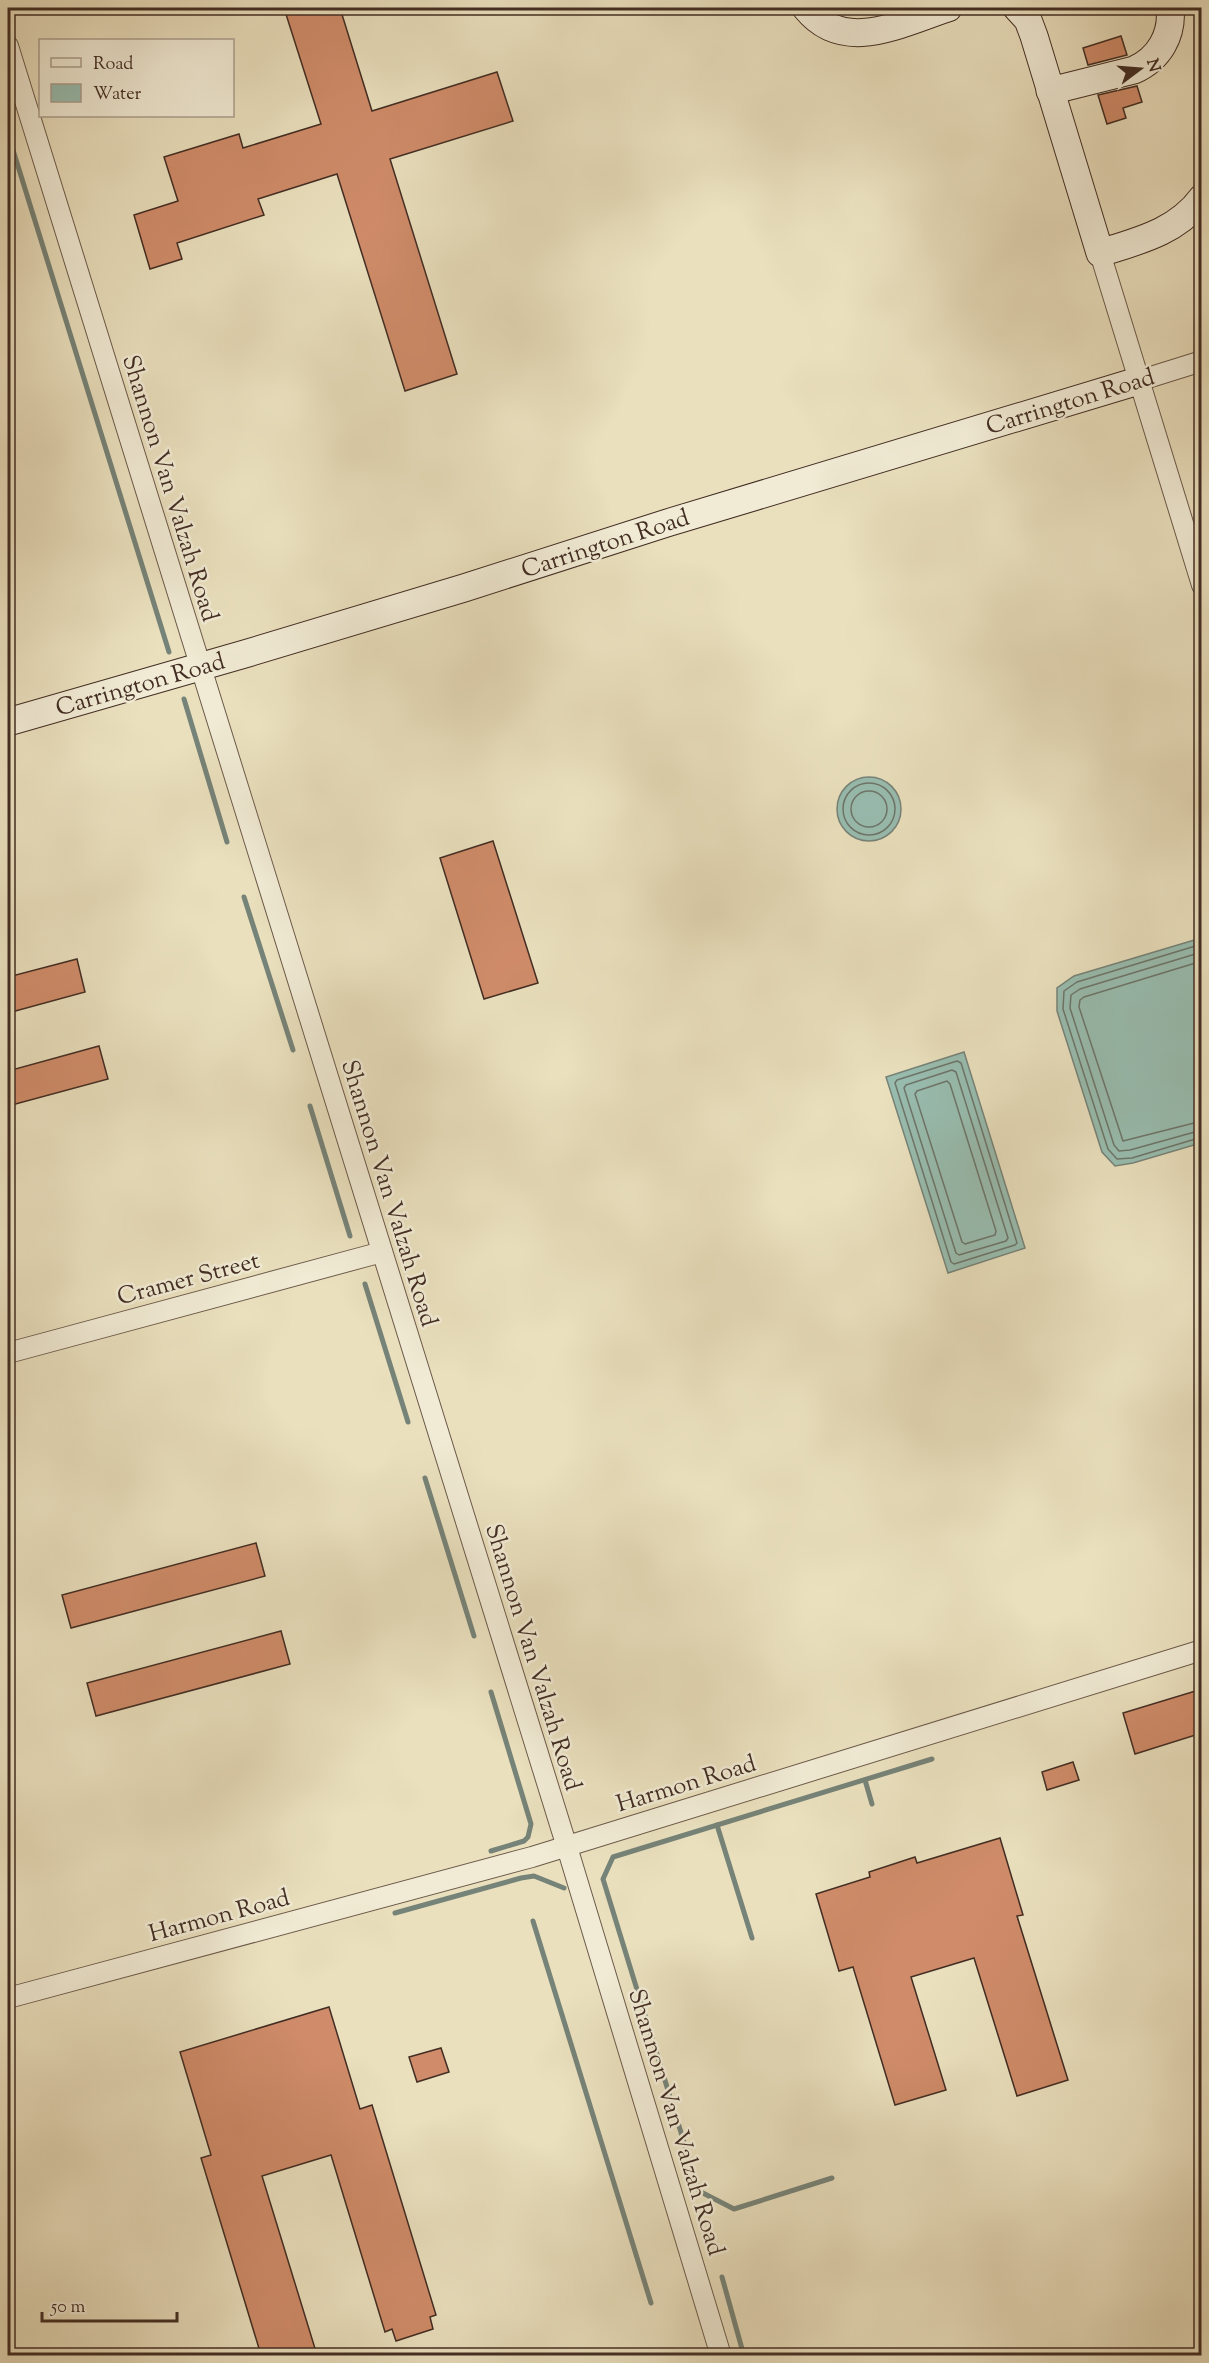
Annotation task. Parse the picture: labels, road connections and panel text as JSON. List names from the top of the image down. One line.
{"streets":{"street":["Carrington Road","Shannon Van Valzah Road","Cramer Street","Harmon Road"]},"crossings":[["Carrington Road","Shannon Van Valzah Road"],["Shannon Van Valzah Road","Cramer Street"],["Shannon Van Valzah Road","Harmon Road"]],"legend":["Road","Water"],"scale_bar":"50 m","north":"right"}
